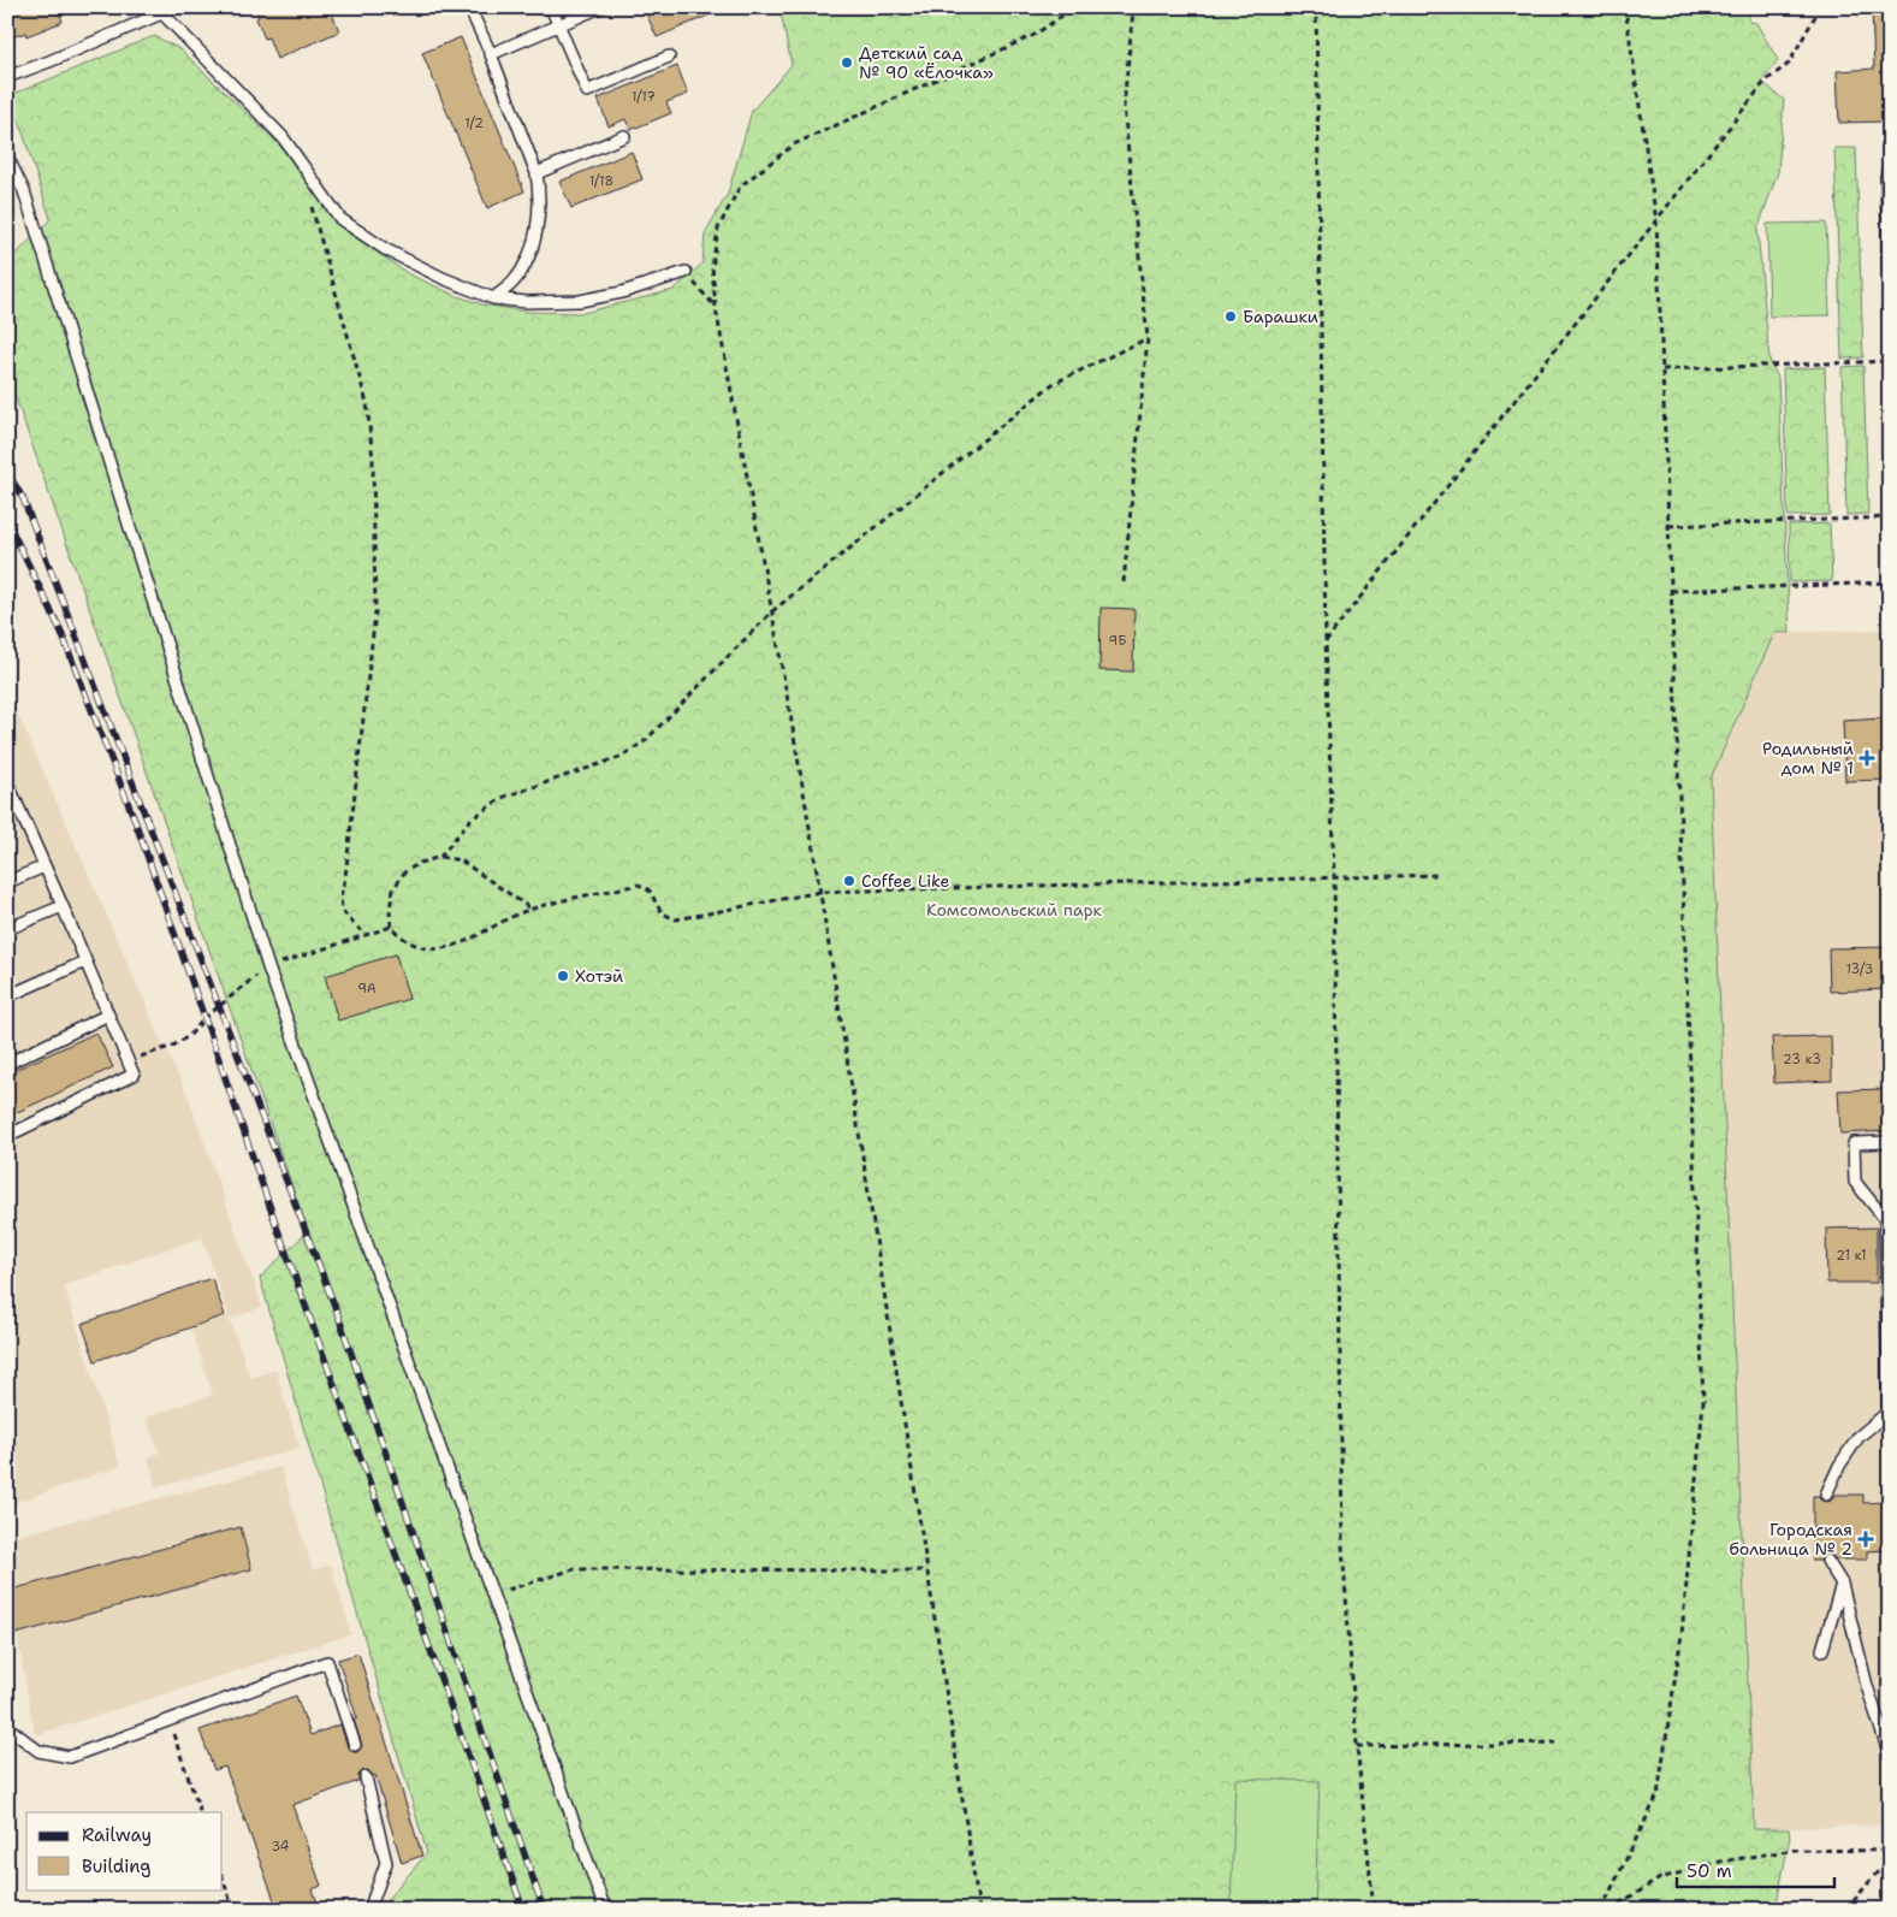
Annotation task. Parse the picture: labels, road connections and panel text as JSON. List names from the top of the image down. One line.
{"parks":["Комсомольский парк"],"places":{"other":["Детский сад № 90 «Ёлочка»","Барашки","Coffee Like","Хотэй"],"health":["Родильный дом № 1","Городская больница № 2"]},"house_numbers":["1/17","1/2","1/18","9Б","13/3","9А","23 к3","21 к1","34"],"legend":["Railway","Building"],"scale_bar":"50 m"}
